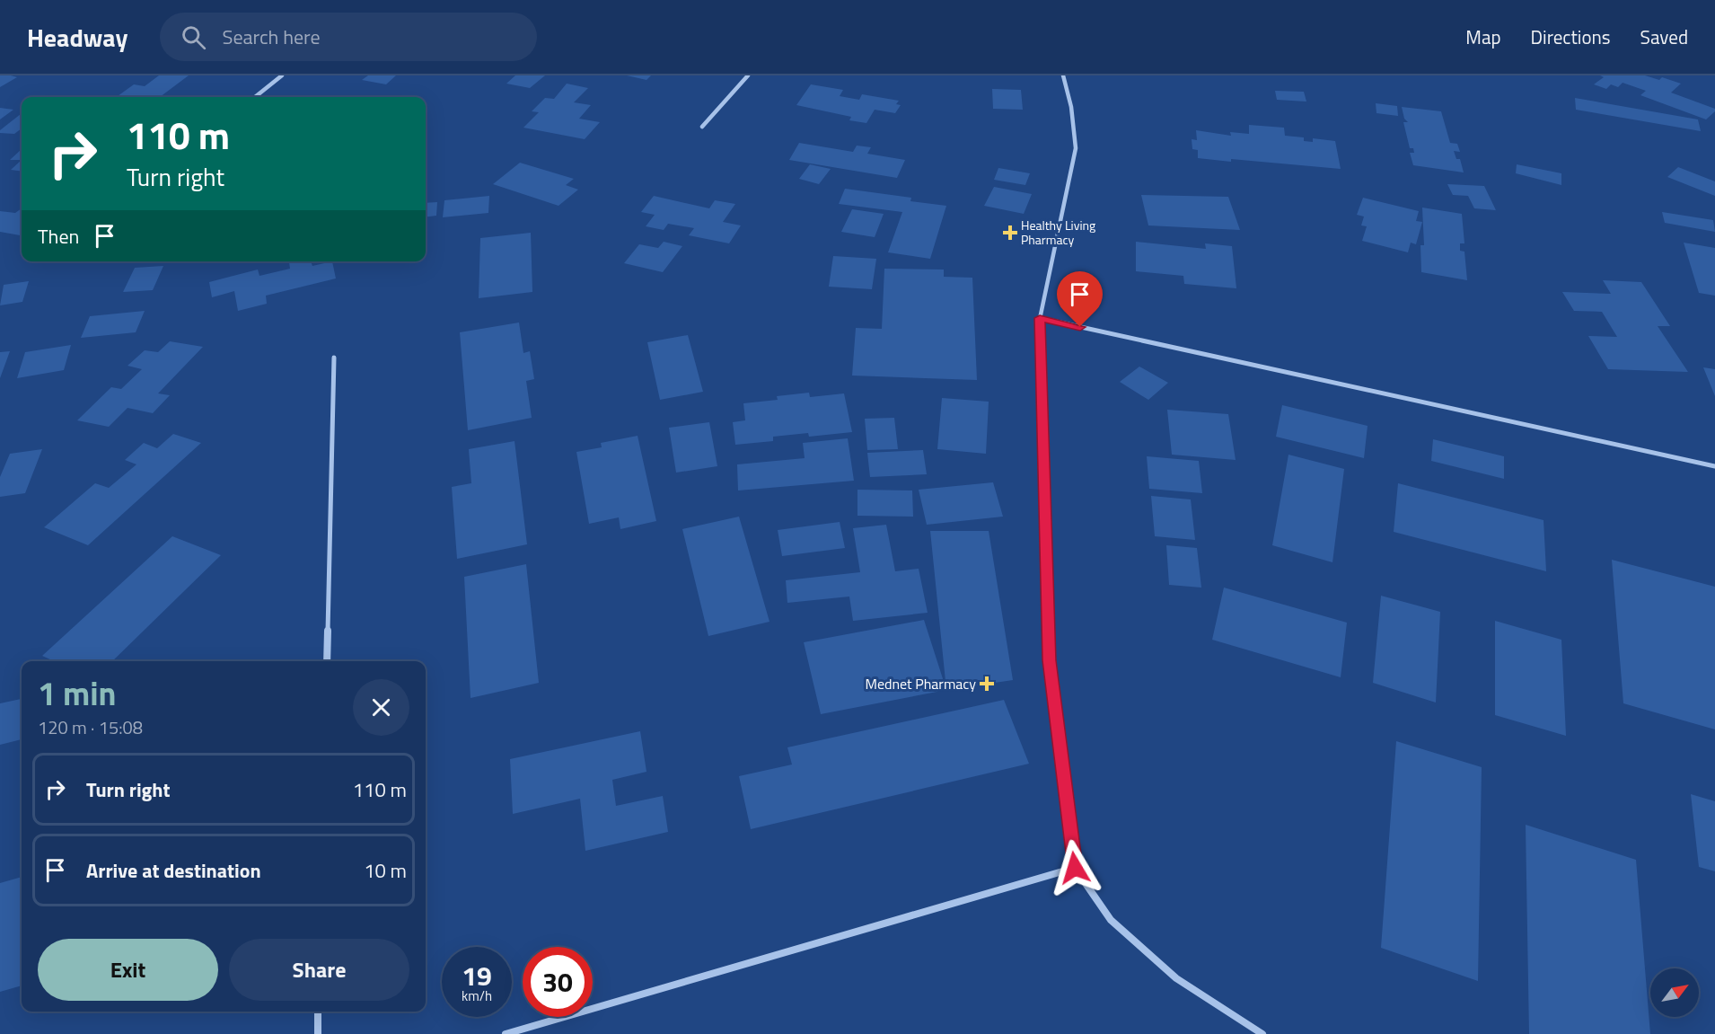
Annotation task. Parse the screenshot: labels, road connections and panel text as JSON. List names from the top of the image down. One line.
{"places":{"health":["Healthy Living Pharmacy","Mednet Pharmacy"]},"north":"top right","page":{"header":"Headway","search":"Search here","nav":["Map","Directions","Saved"],"turn":["110 m","Turn right"],"then":"Then","heading":["1 min","120 m · 15:08"],"list":[{"name":"Turn right","value":"110 m"},{"name":"Arrive at destination","value":"10 m"}],"buttons":["Exit","Share"],"speed":"19 km/h","limit":"30"}}
